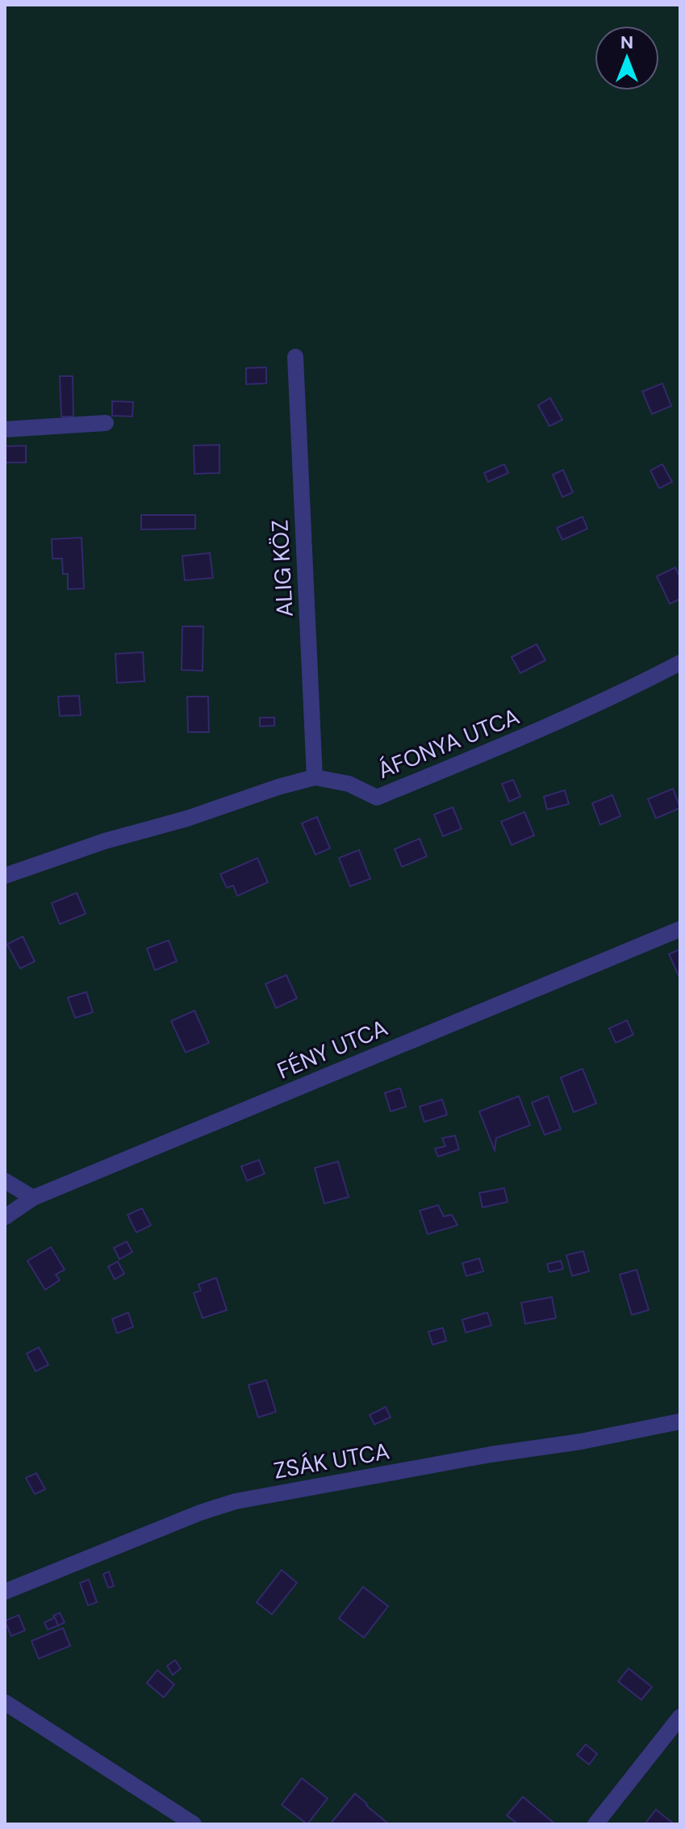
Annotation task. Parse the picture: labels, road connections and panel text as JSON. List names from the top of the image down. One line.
{"streets":{"street":["ALIG KÖZ","ÁFONYA UTCA","FÉNY UTCA","ZSÁK UTCA"]},"crossings":[["ALIG KÖZ","ÁFONYA UTCA"]],"north":"top"}
